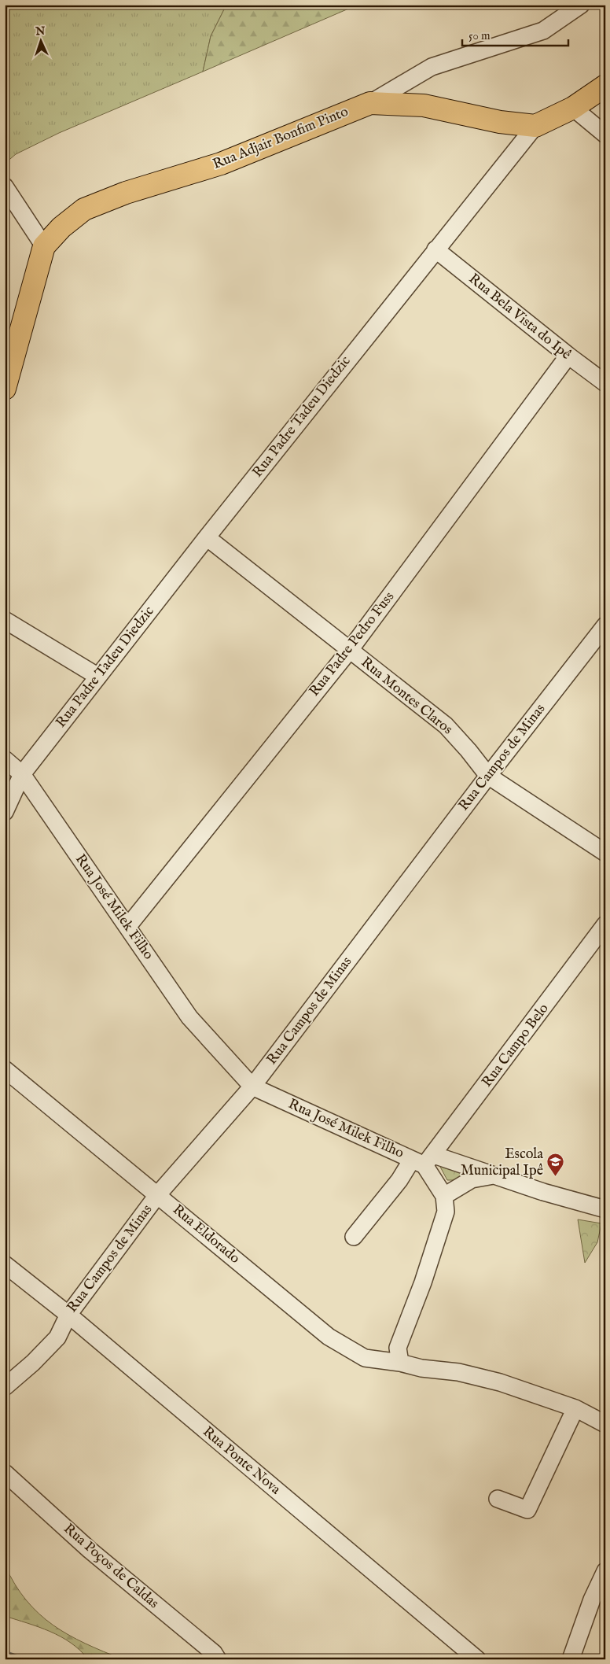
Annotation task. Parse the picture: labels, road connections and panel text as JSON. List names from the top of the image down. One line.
{"streets":{"main road":["Rua Adjair Bonfim Pinto","Rua Padre Tadeu Diedzic"],"street":["Rua Bela Vista do Ipê","Rua Padre Pedro Fuss","Rua Montes Claros","Rua Campos de Minas","Rua José Milek Filho","Rua Campo Belo","Rua Eldorado","Rua Ponte Nova","Rua Poços de Caldas"]},"crossings":[["Rua Adjair Bonfim Pinto","Rua Padre Tadeu Diedzic"],["Rua Bela Vista do Ipê","Rua Padre Tadeu Diedzic"],["Rua Bela Vista do Ipê","Rua Padre Pedro Fuss"],["Rua Padre Tadeu Diedzic","Rua Montes Claros"],["Rua Padre Tadeu Diedzic","Rua José Milek Filho"],["Rua Padre Pedro Fuss","Rua Montes Claros"],["Rua Padre Pedro Fuss","Rua José Milek Filho"],["Rua Montes Claros","Rua Campos de Minas"],["Rua Campos de Minas","Rua José Milek Filho"],["Rua Campos de Minas","Rua Eldorado"],["Rua Campos de Minas","Rua Ponte Nova"],["Rua José Milek Filho","Rua Campo Belo"]],"places":{"school or university":["Escola Municipal Ipê"]},"scale_bar":"50 m","north":"top"}
